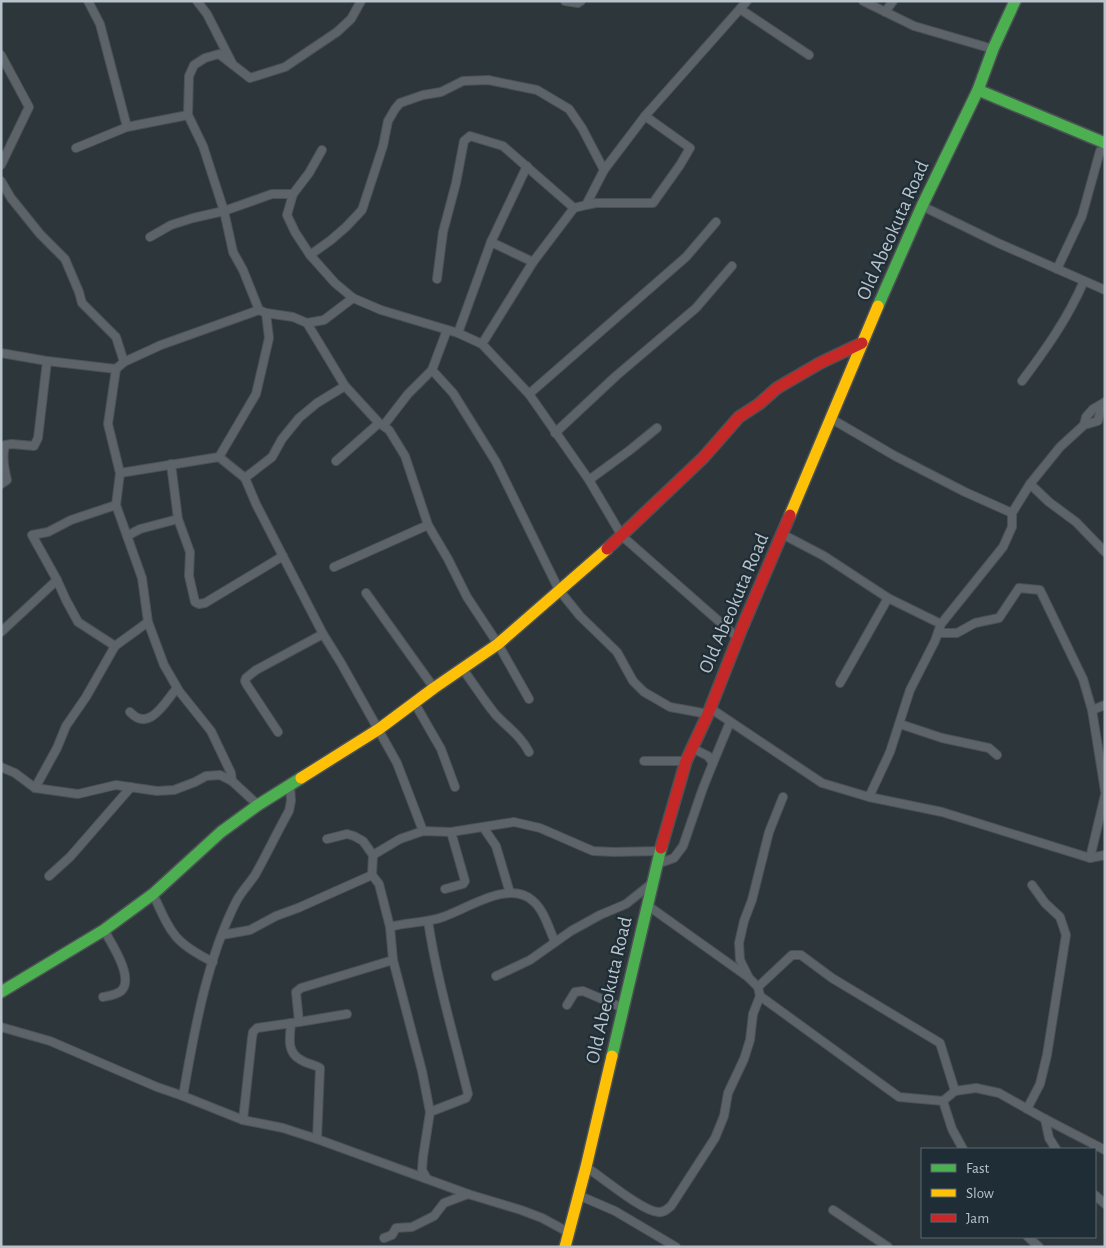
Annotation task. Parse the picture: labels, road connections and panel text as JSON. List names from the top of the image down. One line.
{"streets":{"main road":["Old Abeokuta Road"]},"legend":["Fast","Slow","Jam"]}
